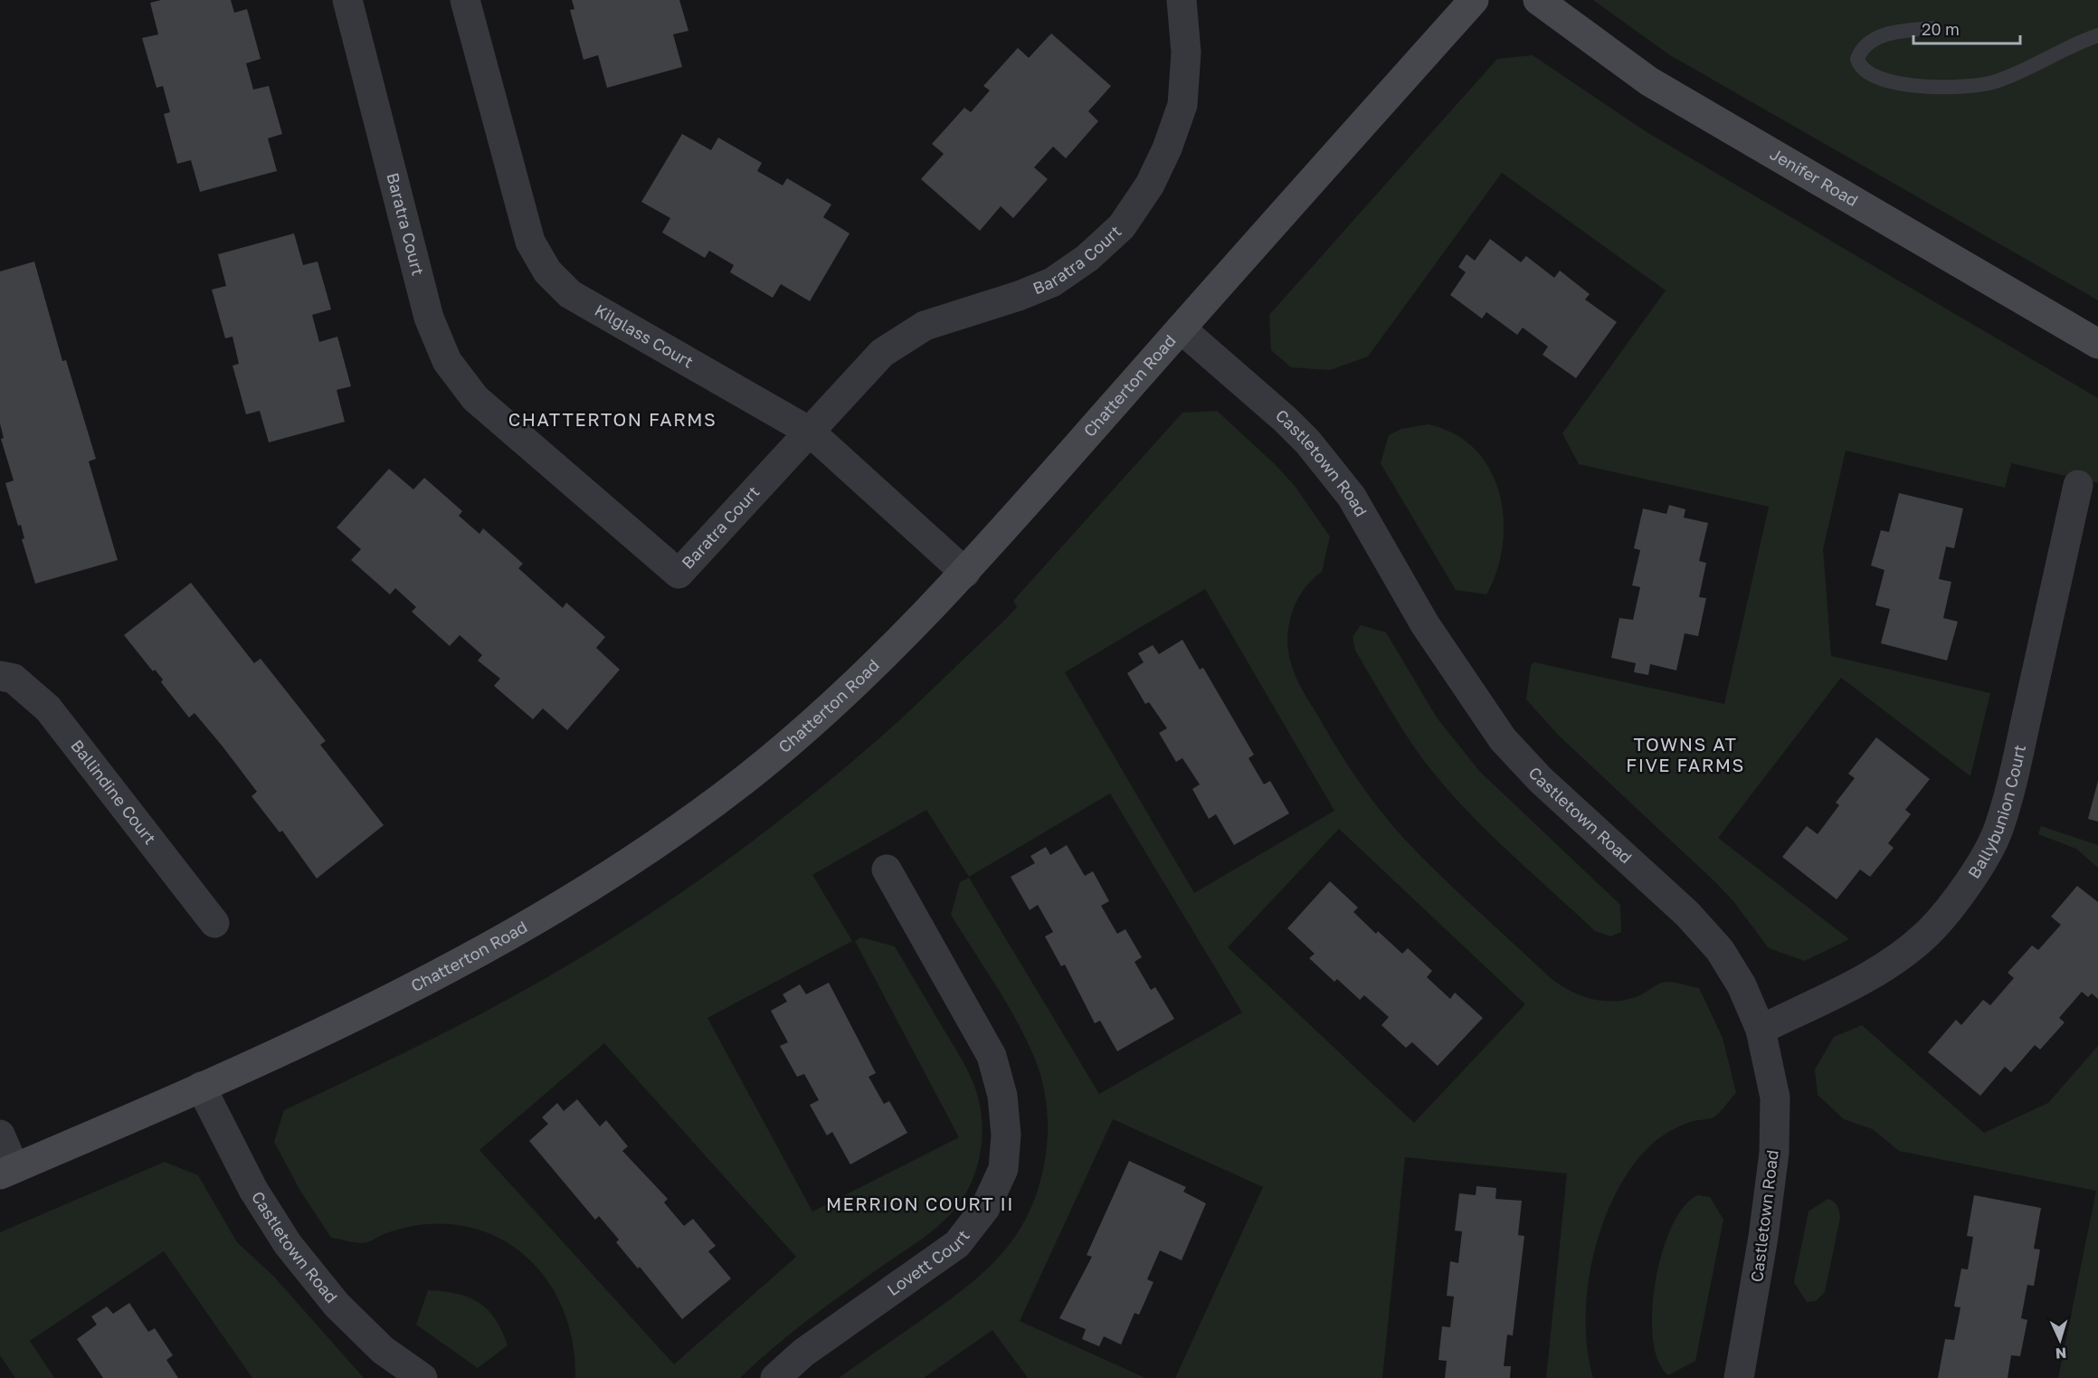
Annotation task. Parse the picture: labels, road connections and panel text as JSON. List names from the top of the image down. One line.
{"streets":{"street":["Jenifer Road","Baratra Court","Kilglass Court","Chatterton Road","Castletown Road","Ballindine Court","Ballybunion Court","Lovett Court"]},"crossings":[["Baratra Court","Kilglass Court"],["Kilglass Court","Chatterton Road"],["Chatterton Road","Castletown Road"],["Castletown Road","Ballybunion Court"]],"districts":["CHATTERTON FARMS","TOWNS AT FIVE FARMS","MERRION COURT II"],"scale_bar":"20 m","north":"bottom"}
